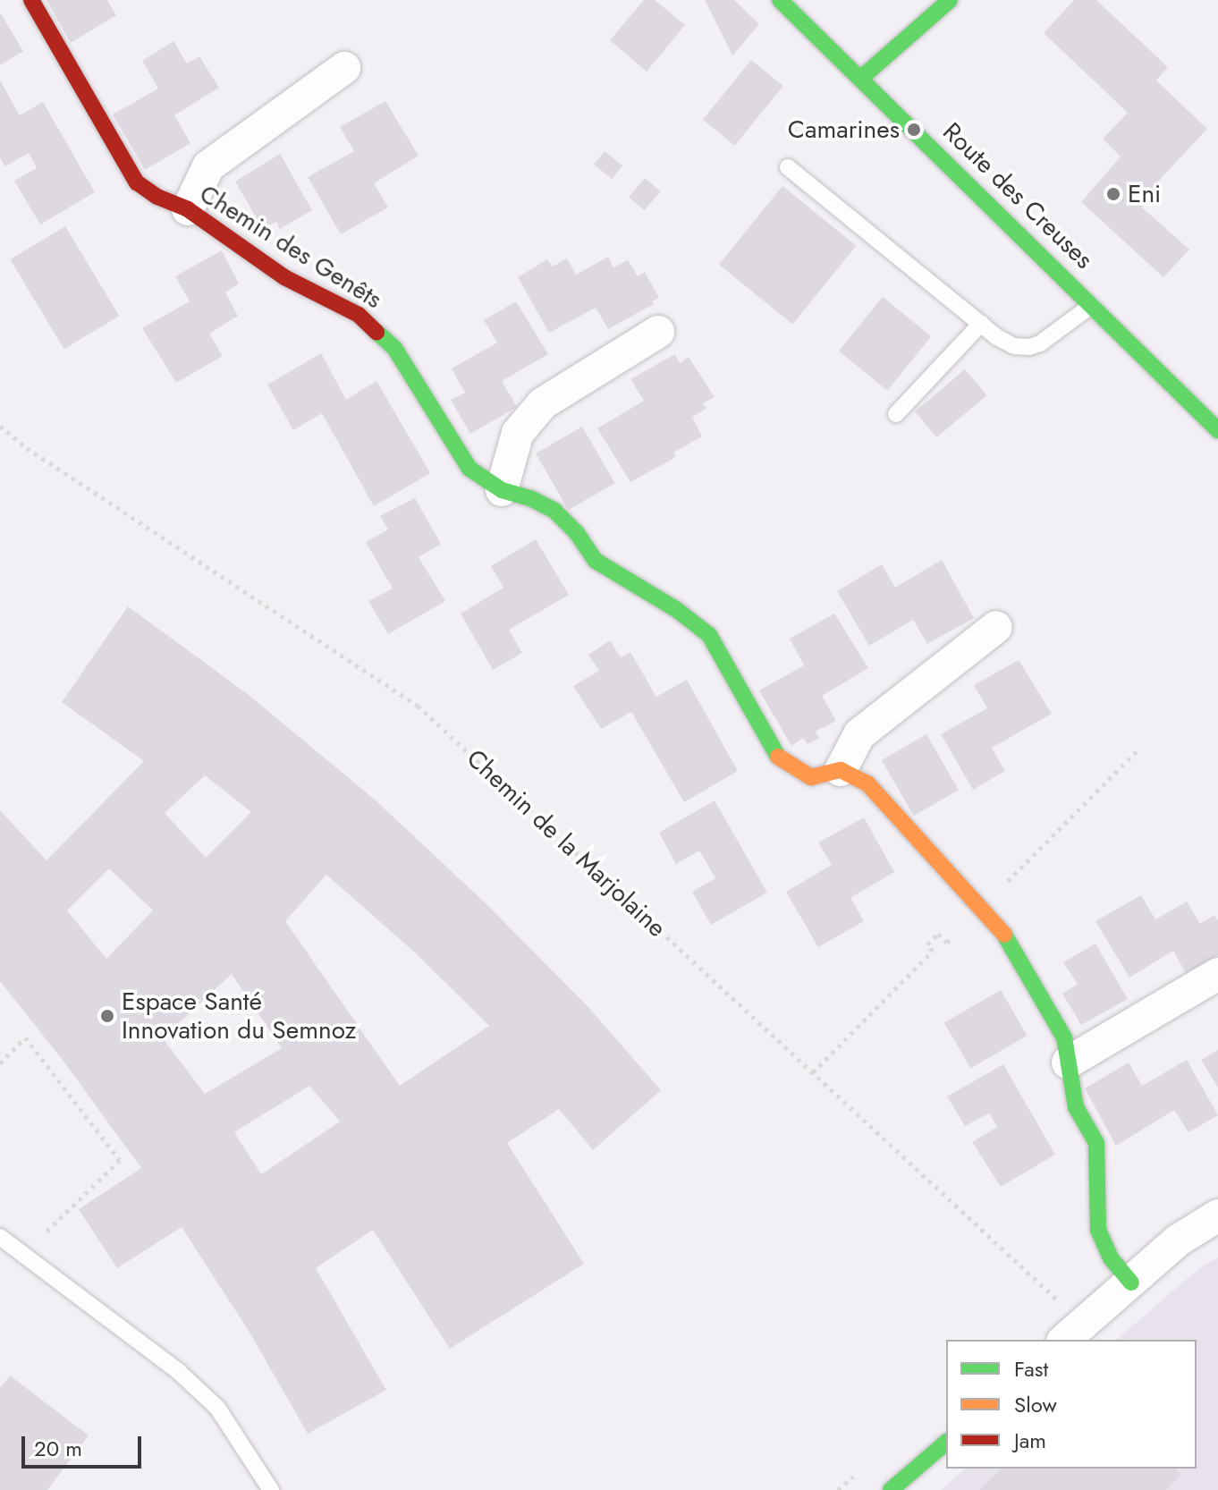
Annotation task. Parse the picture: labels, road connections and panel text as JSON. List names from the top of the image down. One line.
{"streets":{"street":["Route des Creuses","Chemin des Genêts"],"path":["Chemin de la Marjolaine"]},"places":["Camarines","Eni","Espace Santé Innovation du Semnoz"],"legend":["Fast","Slow","Jam"],"scale_bar":"20 m"}
